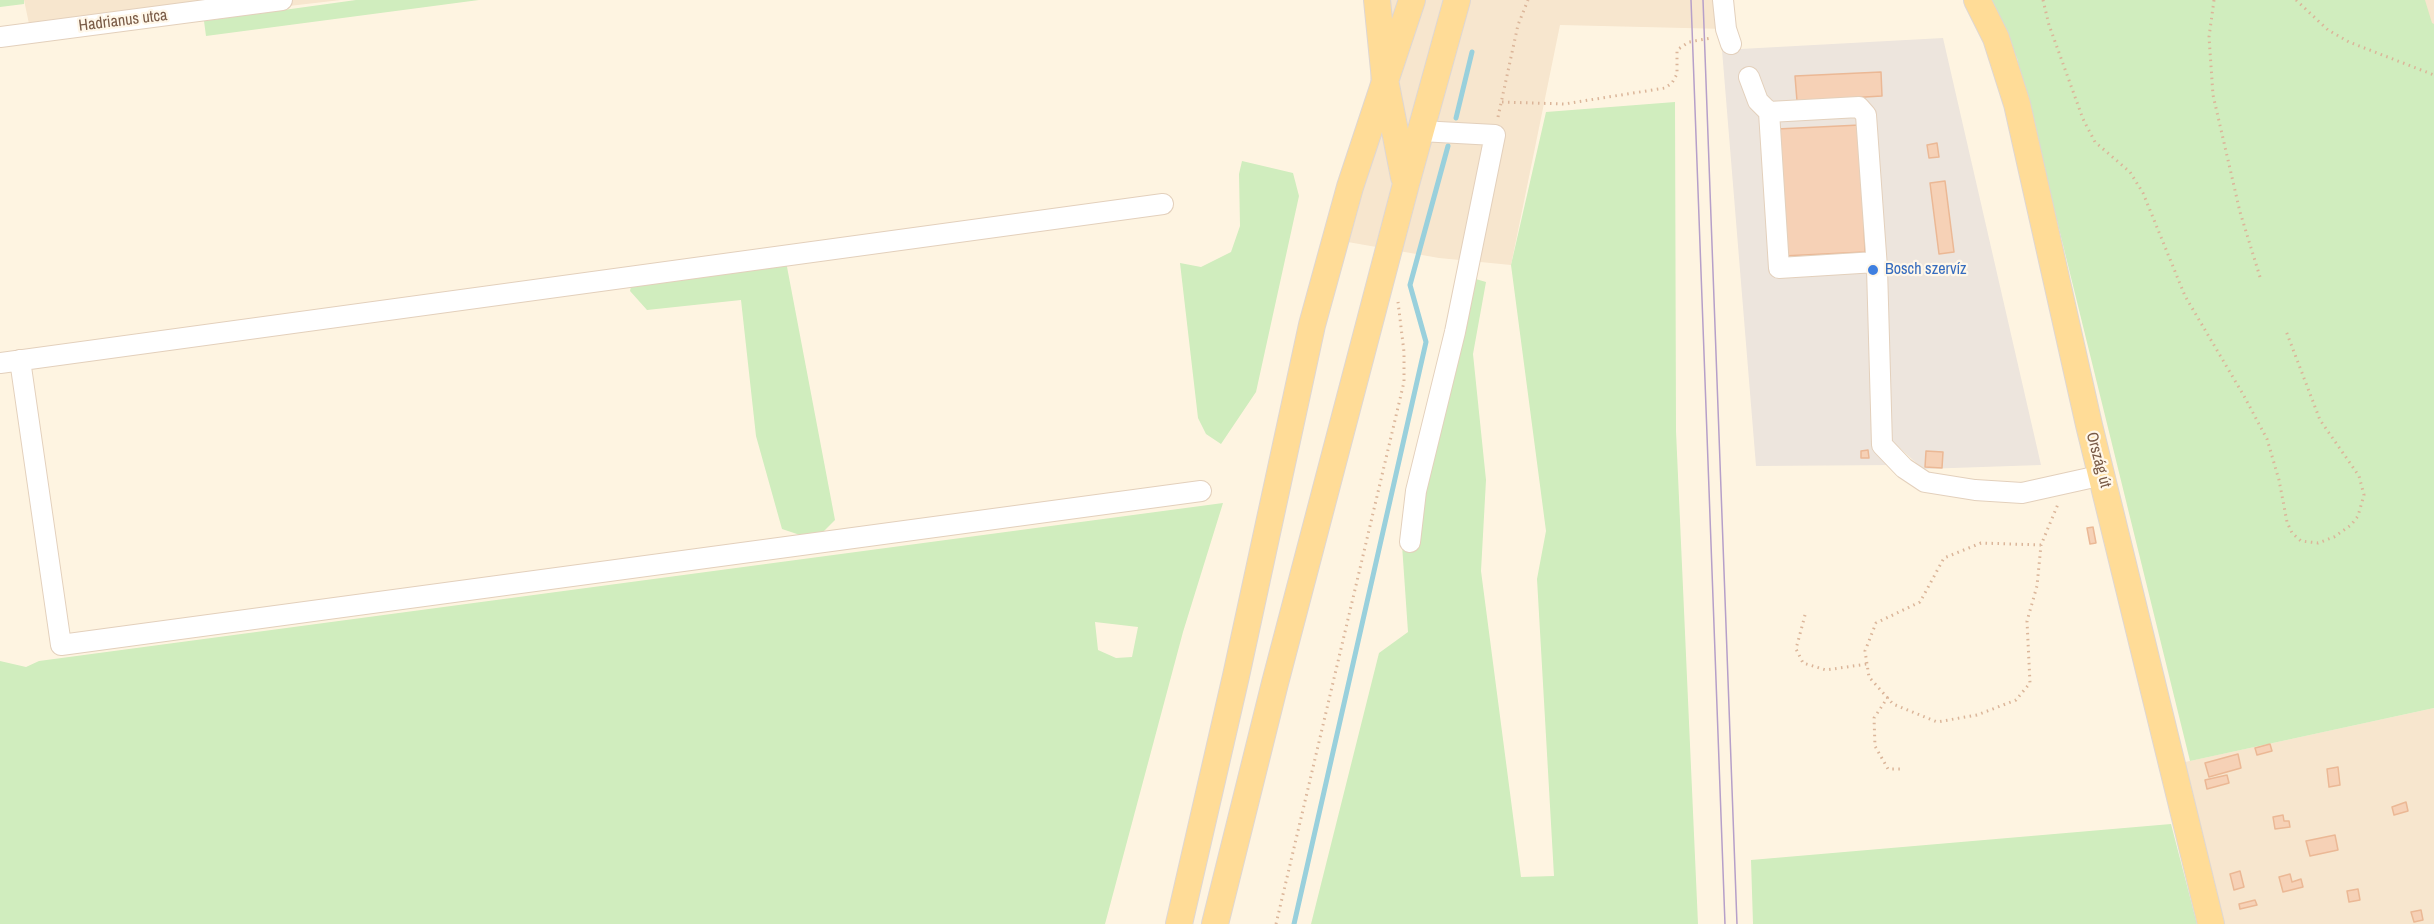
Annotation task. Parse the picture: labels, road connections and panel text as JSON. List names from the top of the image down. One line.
{"streets":{"main road":["Ország út"],"street":["Hadrianus utca"]},"places":["Bosch szervíz"]}
